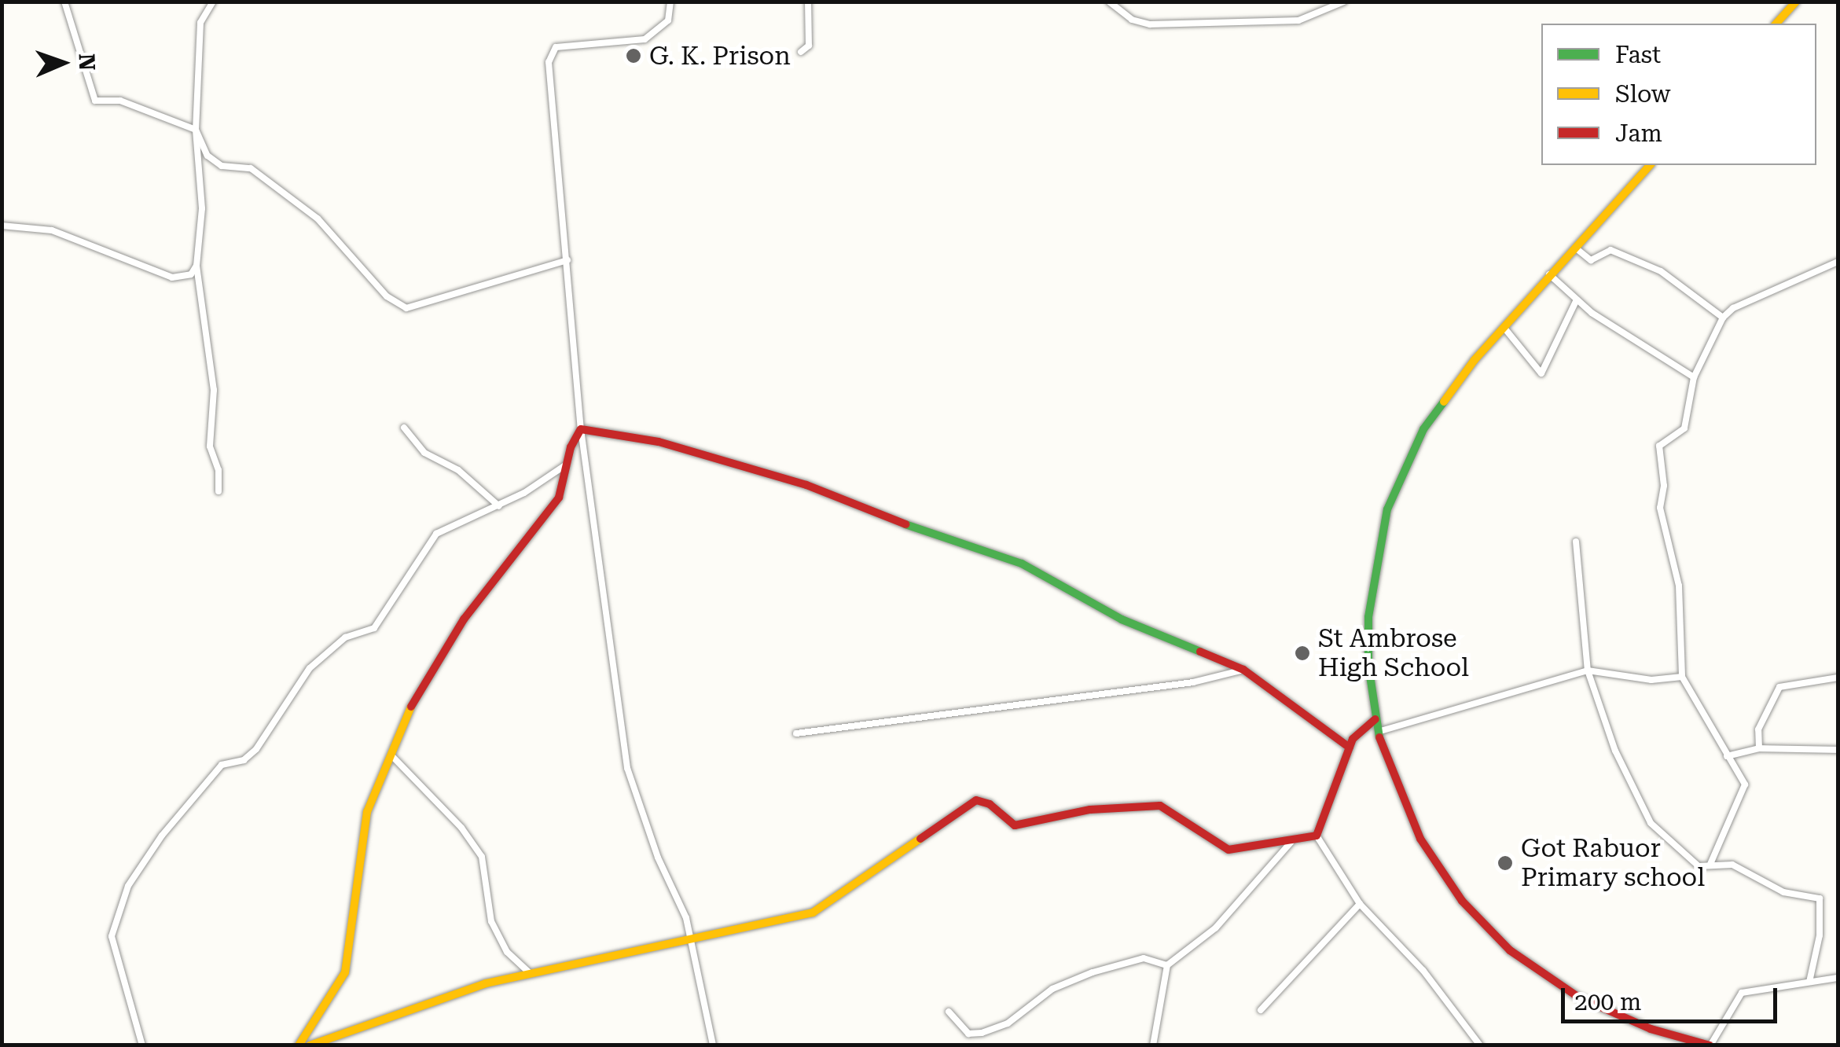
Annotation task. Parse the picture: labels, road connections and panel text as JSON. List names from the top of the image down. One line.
{"places":["G. K. Prison","St Ambrose High School","Got Rabuor Primary school"],"legend":["Fast","Slow","Jam"],"scale_bar":"200 m","north":"right"}
